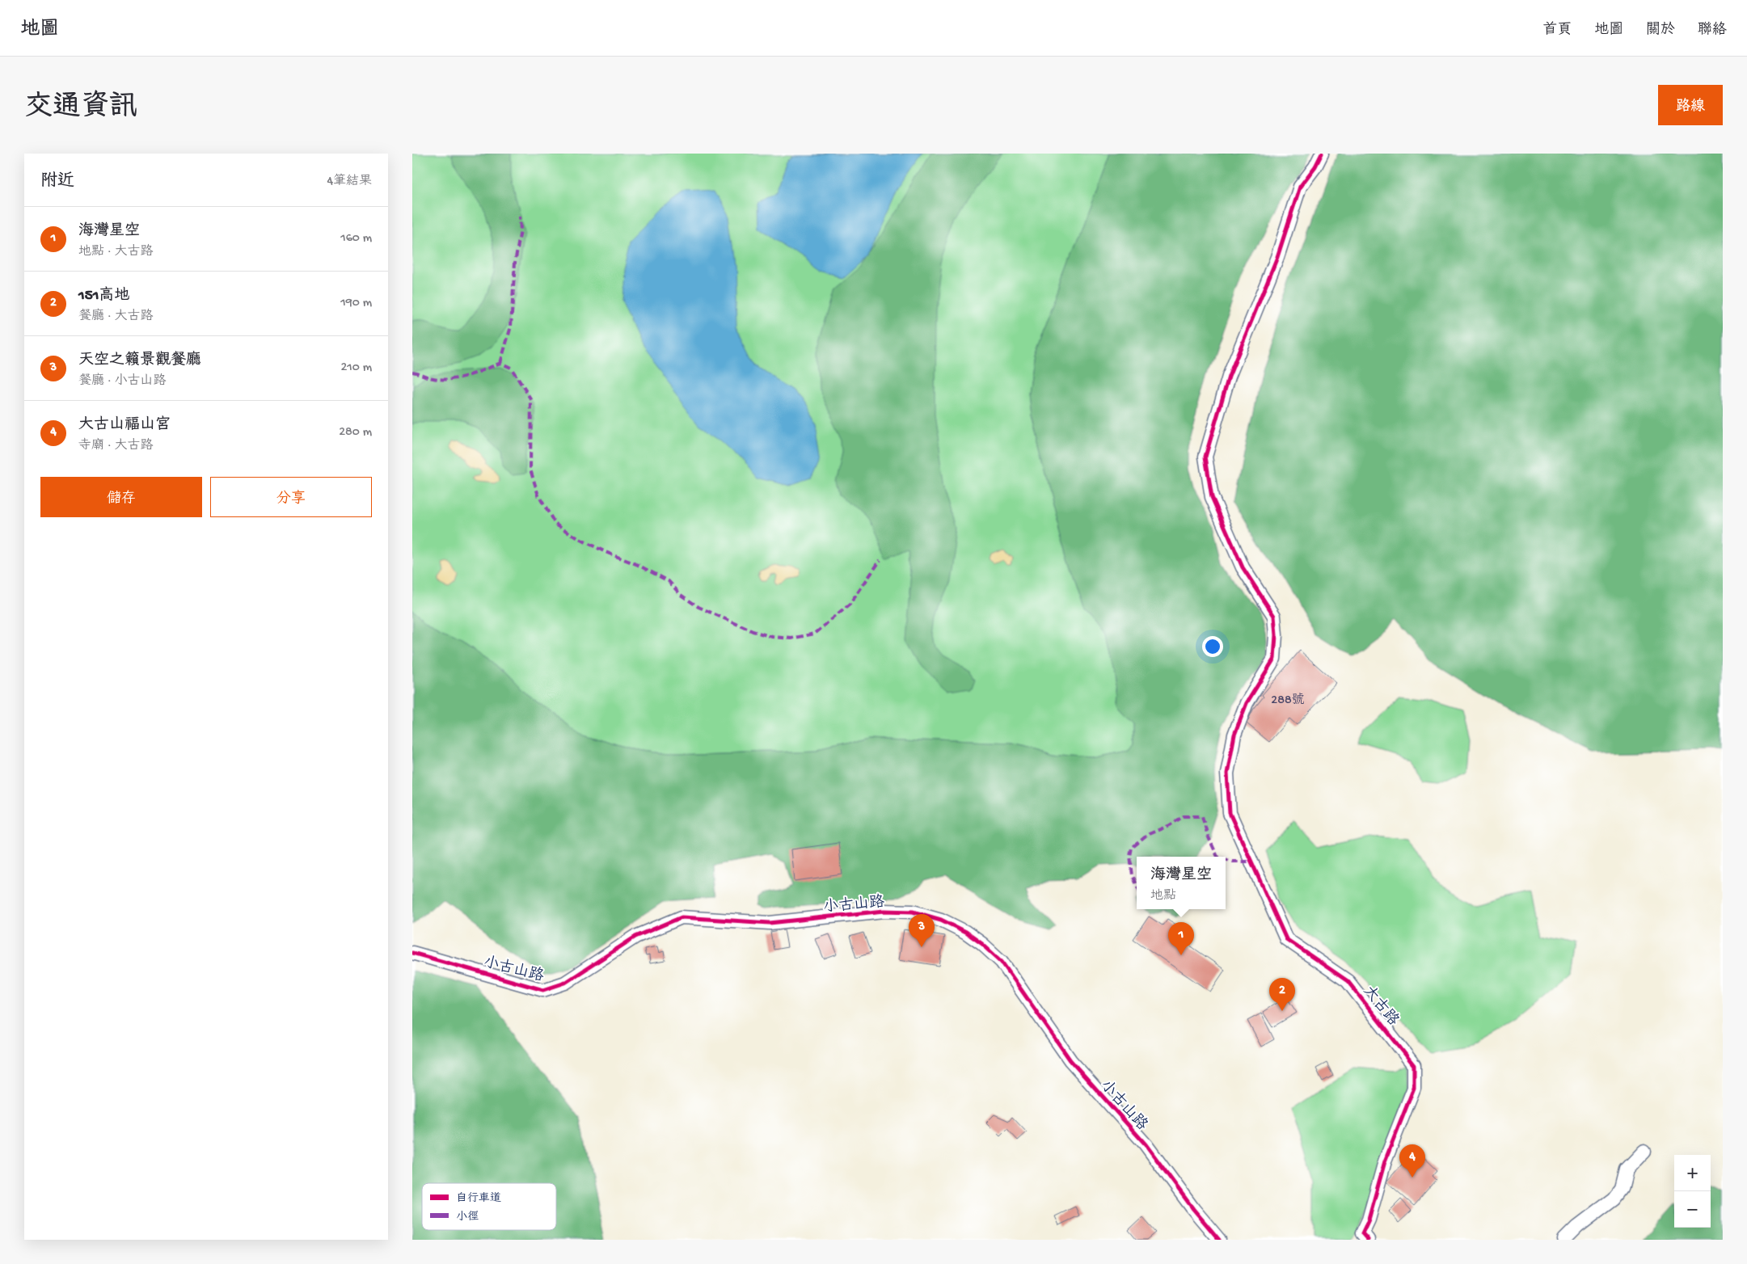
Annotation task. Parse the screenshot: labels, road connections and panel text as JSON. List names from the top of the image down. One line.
{"streets":{"street":["小古山路","大古路"]},"house_numbers":["288號"],"legend":["自行車道","小徑"],"page":{"header":"地圖","nav":["首頁","地圖","關於","聯絡"],"title":"交通資訊","buttons":["路線",["儲存","分享"]],"heading":["附近","4筆結果"],"list":[{"mark":"1","name":"海灣星空","note":"地點 · 大古路","value":"160 m"},{"mark":"2","name":"151高地","note":"餐廳 · 大古路","value":"190 m"},{"mark":"3","name":"天空之籟景觀餐廳","note":"餐廳 · 小古山路","value":"210 m"},{"mark":"4","name":"大古山福山宮","note":"寺廟 · 大古路","value":"280 m"}],"popup":["海灣星空","地點"],"pins":["3","1","2","4"],"map_buttons":["+","−"]}}
